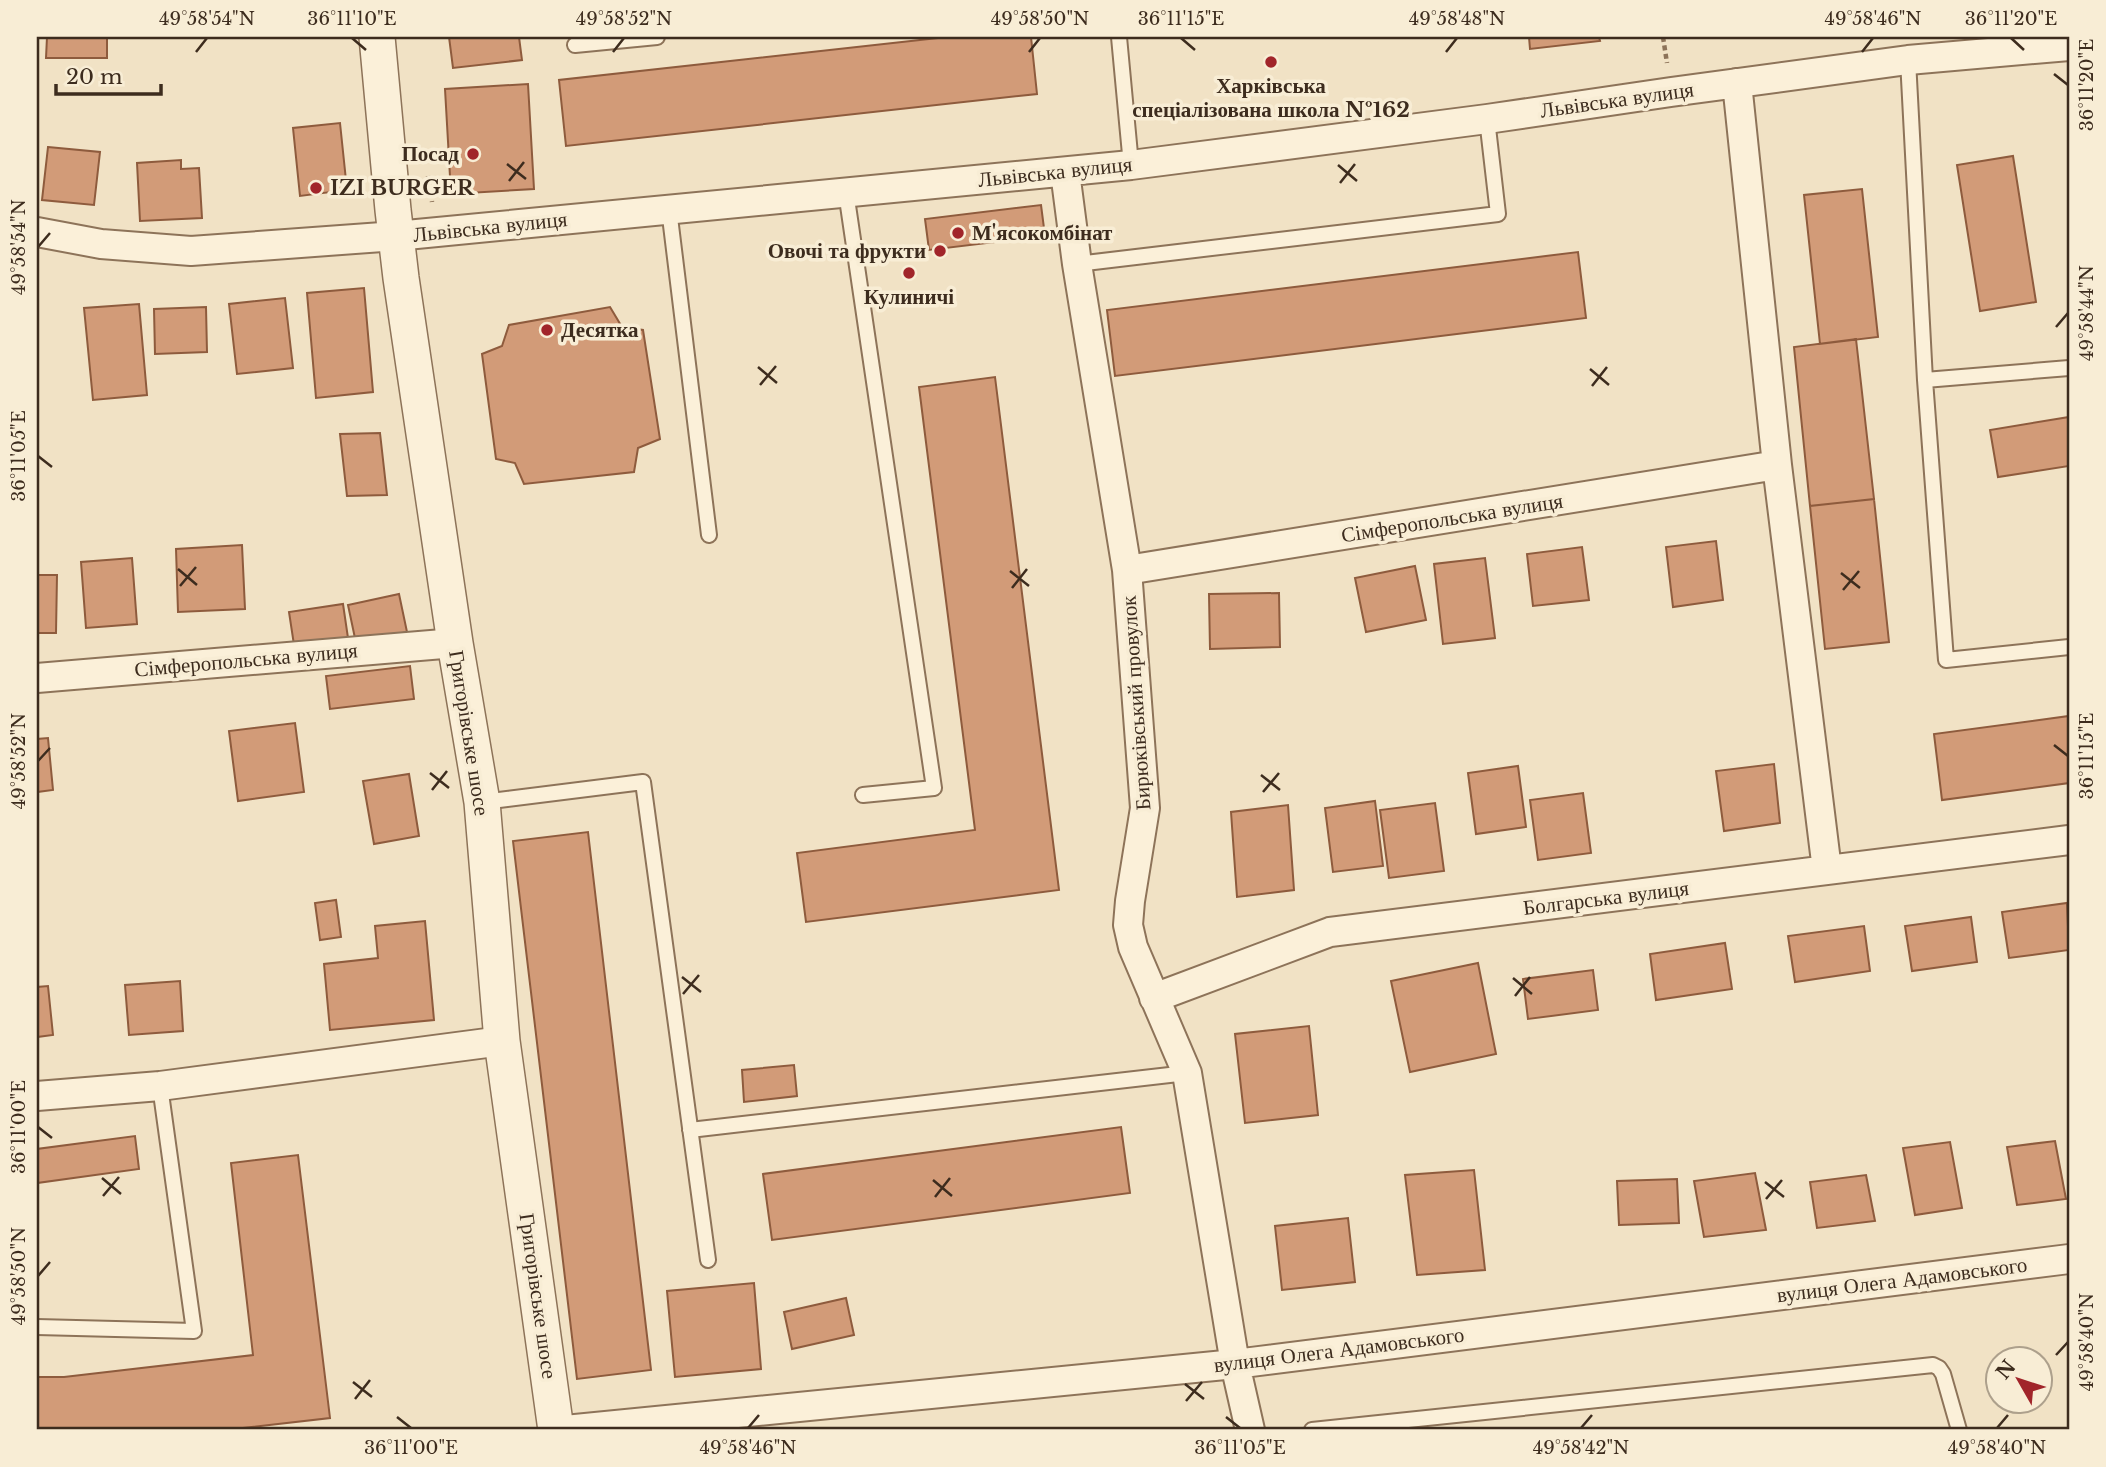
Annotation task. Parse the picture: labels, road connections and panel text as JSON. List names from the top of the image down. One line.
{"streets":{"street":["Львівська вулиця","Сімферопольська вулиця","Бирюківський провулок","Григорівське шосе","Болгарська вулиця","вулиця Олега Адамовського"]},"crossings":[["Львівська вулиця","Бирюківський провулок"],["Львівська вулиця","Григорівське шосе"],["Сімферопольська вулиця","Бирюківський провулок"],["Сімферопольська вулиця","Григорівське шосе"],["Бирюківський провулок","Болгарська вулиця"],["Бирюківський провулок","вулиця Олега Адамовського"]],"places":["Харківська спеціалізована школа №162","Посад","IZI BURGER","М'ясокомбінат","Овочі та фрукти","Кулиничі","Десятка"],"scale_bar":"20 m","north":"top left","coordinates":["49°58'54\"N","36°11'10\"E","49°58'52\"N","49°58'50\"N","36°11'15\"E","49°58'48\"N","49°58'46\"N","36°11'20\"E","49°58'44\"N","36°11'05\"E","36°11'00\"E","49°58'40\"N","49°58'42\"N"]}
